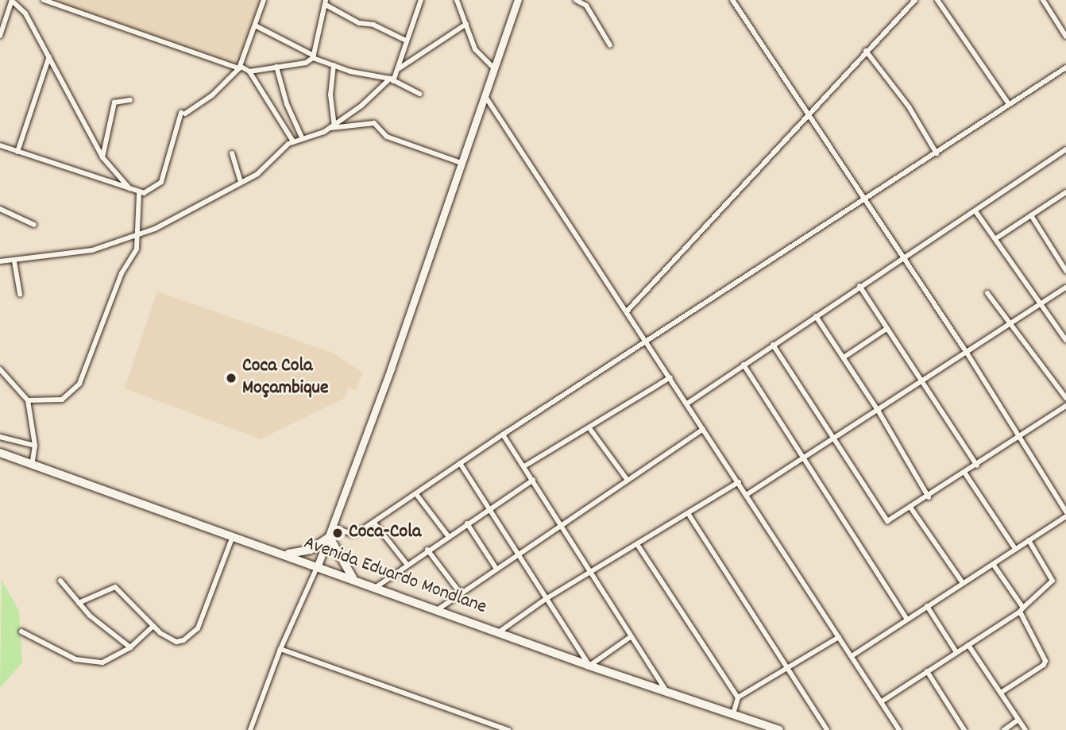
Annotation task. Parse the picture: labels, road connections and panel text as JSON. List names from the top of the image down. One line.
{"streets":{"main road":["Avenida Eduardo Mondlane"]},"places":["Coca Cola Moçambique","Coca-Cola"]}
